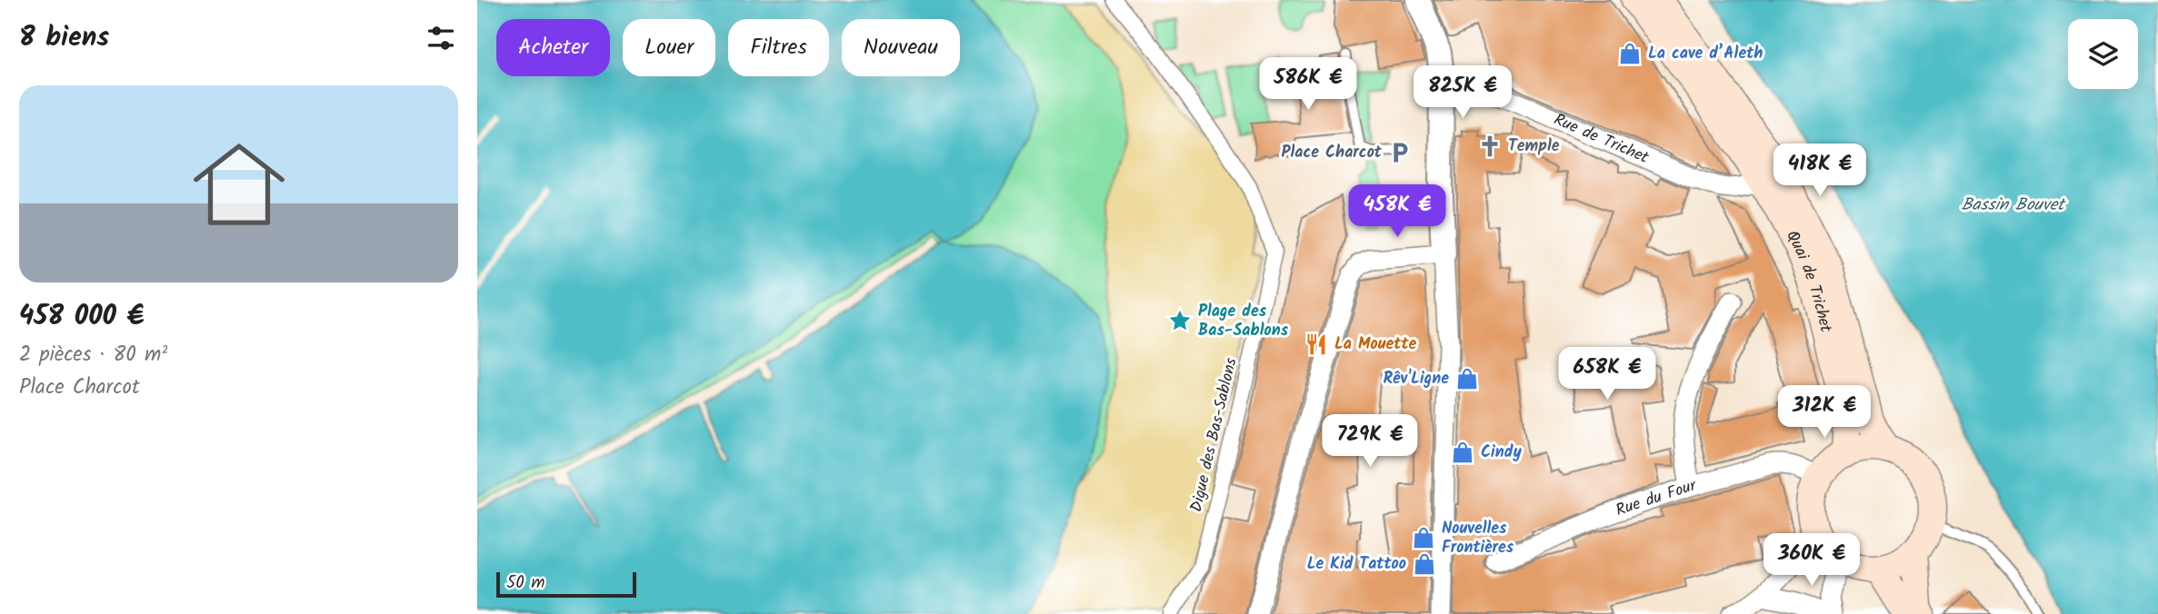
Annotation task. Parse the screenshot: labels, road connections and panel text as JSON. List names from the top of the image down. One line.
{"streets":{"main road":["Quai de Trichet"],"street":["Rue de Trichet","Digue des Bas-Sablons","Rue du Four"]},"crossings":[["Rue de Trichet","Quai de Trichet"],["Quai de Trichet","Rue du Four"]],"water":["Bassin Bouvet"],"places":{"shop":["La cave d’Aleth","Rêv'Ligne","Cindy","Nouvelles Frontières","Le Kid Tattoo"],"church":["Temple"],"parking":["Place Charcot"],"place":["Plage des Bas-Sablons"],"restaurant":["La Mouette"]},"scale_bar":"50 m","page":{"heading":"8 biens","chip":["Acheter","Louer","Filtres","Nouveau"],"price":["586K €","825K €","418K €","458K €","658K €","312K €","729K €","360K €"],"list":[{"name":"458 000 €","note":"2 pièces · 80 m² · Place Charcot"}],"scale":"50 m"}}
